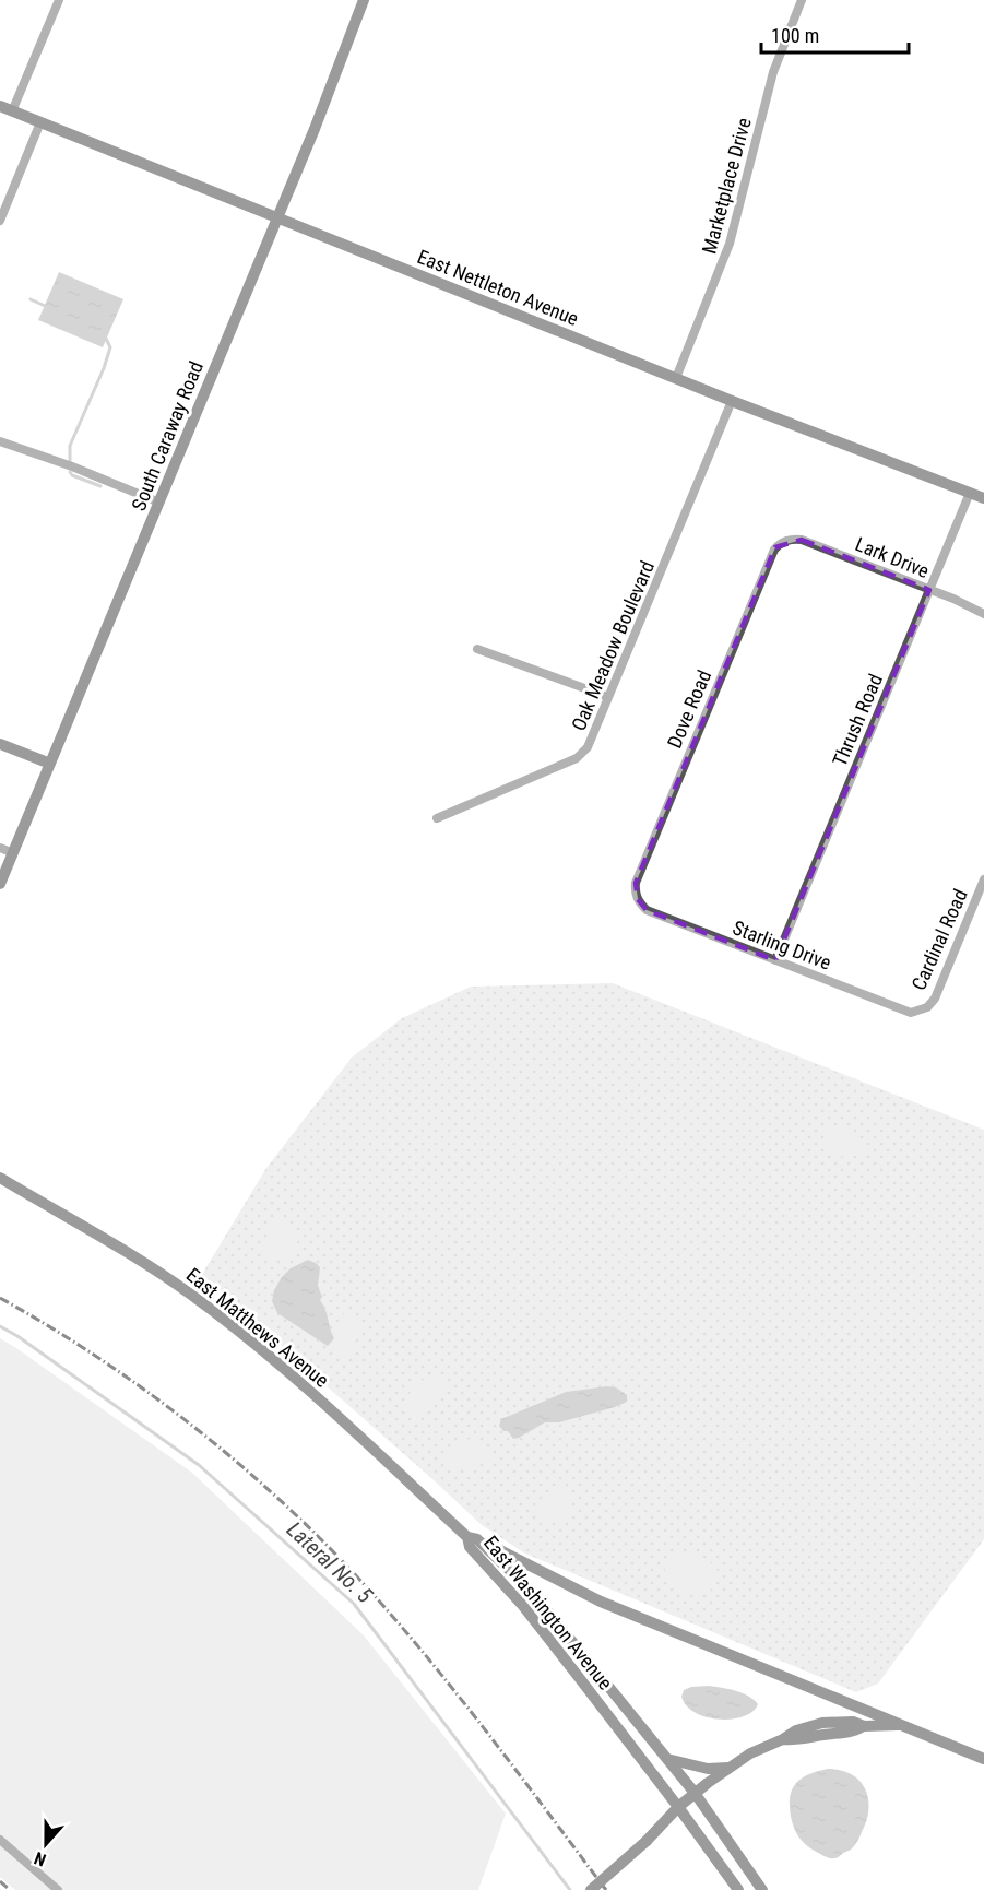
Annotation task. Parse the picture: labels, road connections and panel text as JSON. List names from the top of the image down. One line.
{"streets":{"street":["Marketplace Drive","East Nettleton Avenue","South Caraway Road","Lark Drive","Oak Meadow Boulevard","Dove Road","Thrush Road","Cardinal Road","Starling Drive","East Matthews Avenue","East Washington Avenue"]},"crossings":[["Marketplace Drive","East Nettleton Avenue"],["East Nettleton Avenue","South Caraway Road"],["East Nettleton Avenue","Oak Meadow Boulevard"],["East Nettleton Avenue","Thrush Road"],["Lark Drive","Dove Road"],["Lark Drive","Thrush Road"],["Dove Road","Starling Drive"],["Thrush Road","Starling Drive"],["Cardinal Road","Starling Drive"],["East Matthews Avenue","East Washington Avenue"]],"water":["Lateral No. 5"],"scale_bar":"100 m","north":"bottom"}
